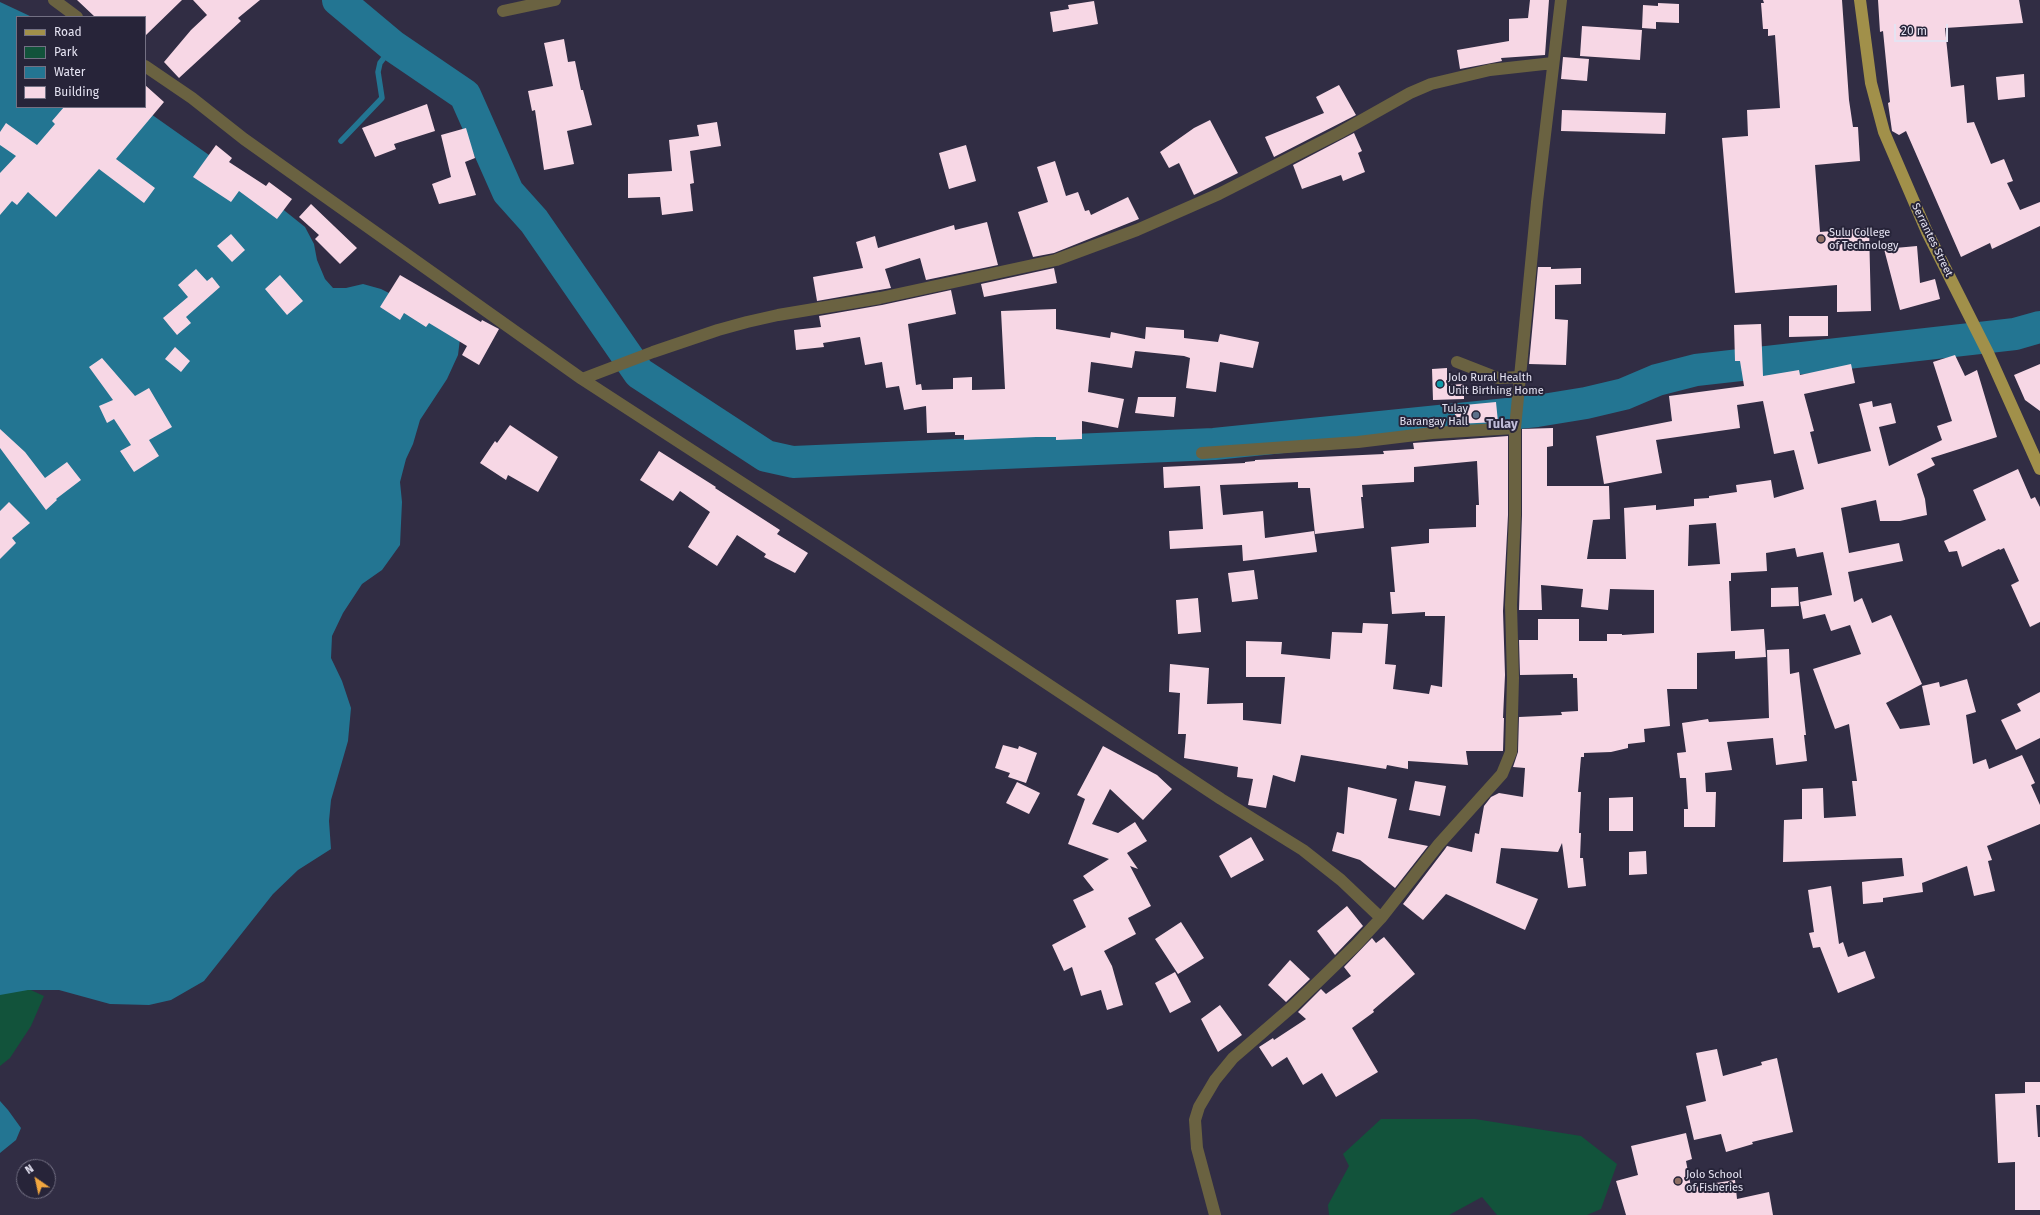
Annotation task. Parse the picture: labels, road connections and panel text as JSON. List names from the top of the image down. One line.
{"streets":{"main road":["Serrantes Street"]},"districts":["Tulay"],"places":["Sulu College of Technology","Jolo Rural Health Unit Birthing Home","Tulay Barangay Hall","Jolo School of Fisheries"],"legend":["Road","Park","Water","Building"],"scale_bar":"20 m","north":"top left"}
